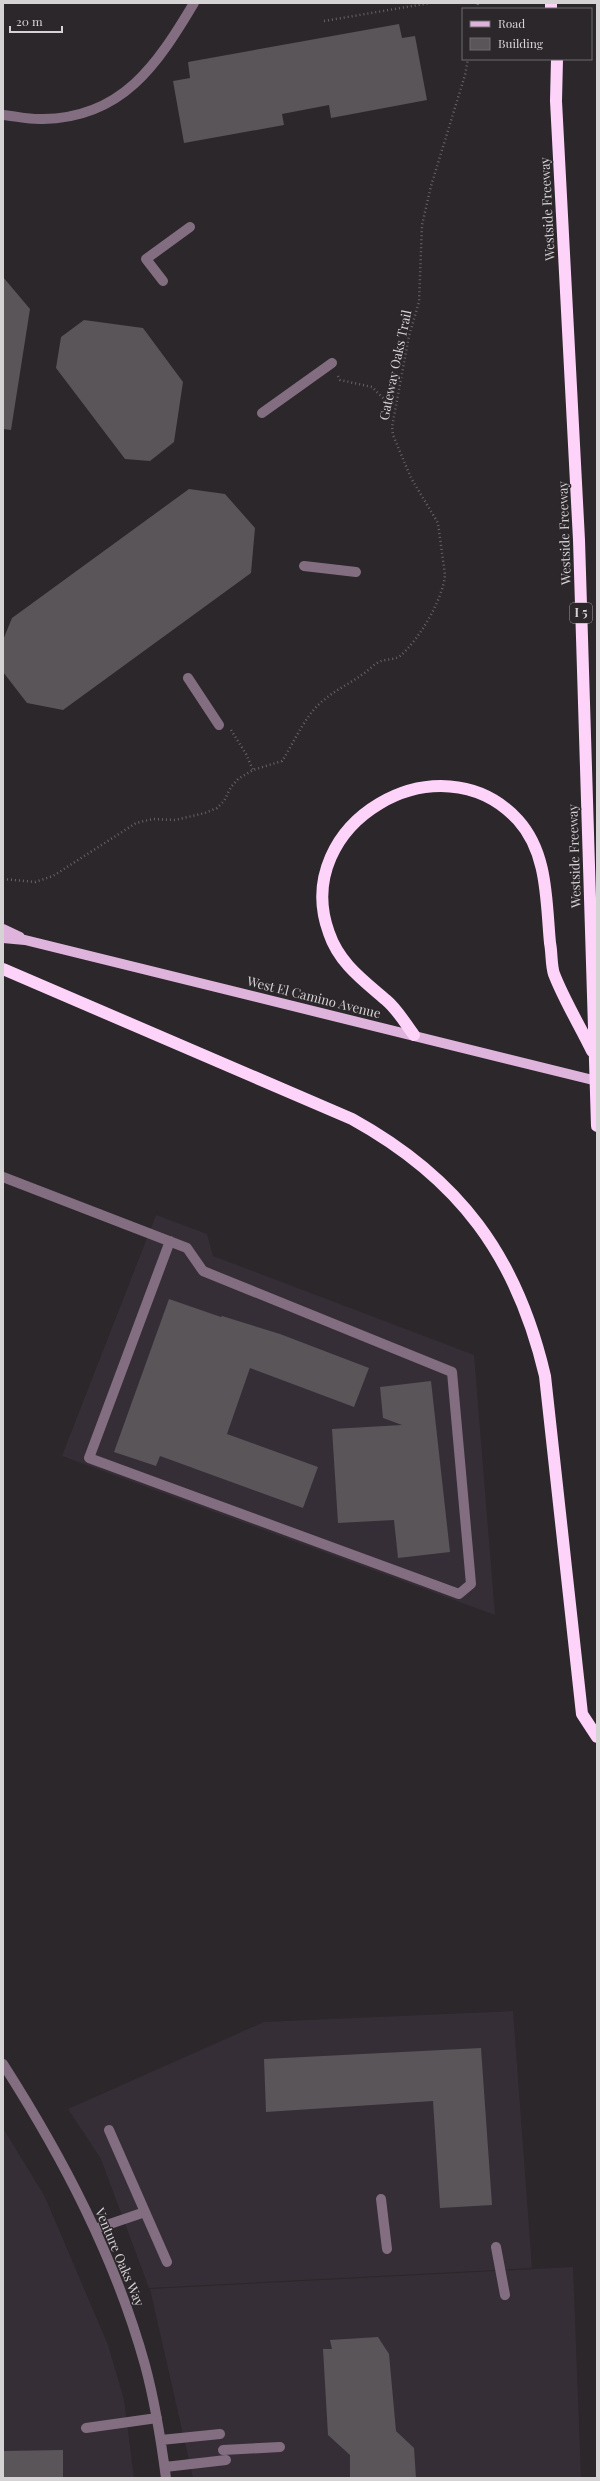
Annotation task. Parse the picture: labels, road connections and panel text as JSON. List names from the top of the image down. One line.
{"streets":{"highway":["Westside Freeway","I 5"],"main road":["West El Camino Avenue"],"street":["Venture Oaks Way"],"path":["Gateway Oaks Trail"]},"legend":["Road","Building"],"scale_bar":"20 m"}
